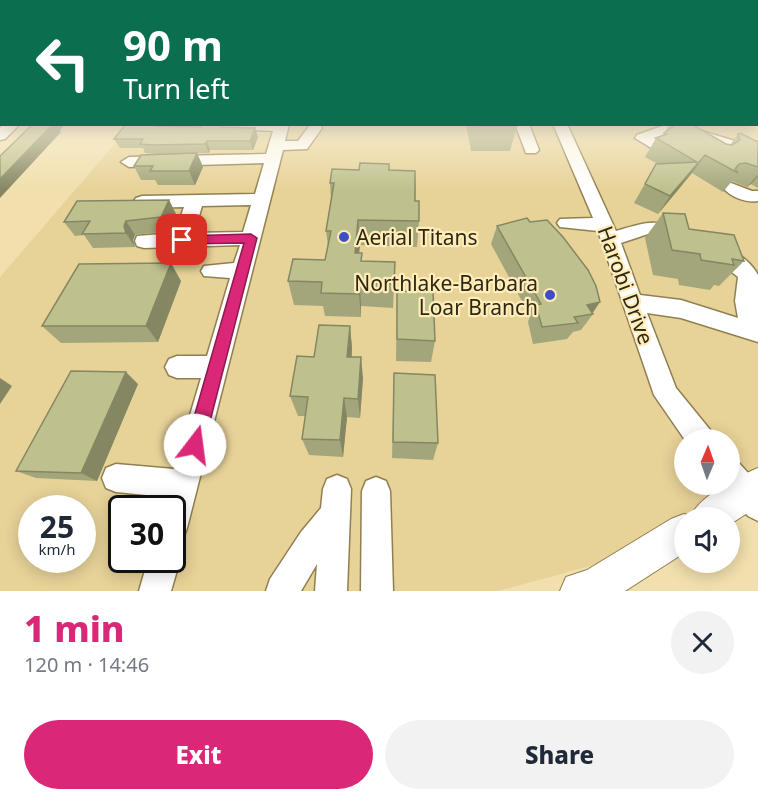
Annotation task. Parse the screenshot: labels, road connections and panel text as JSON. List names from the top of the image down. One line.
{"streets":{"street":["Harobi Drive"]},"places":["Aerial Titans","Northlake-Barbara Loar Branch"],"north":"top","page":{"turn":["90 m","Turn left"],"speed":"25 km/h","limit":"30","heading":["1 min","120 m · 14:46"],"buttons":["Exit","Share"]}}
